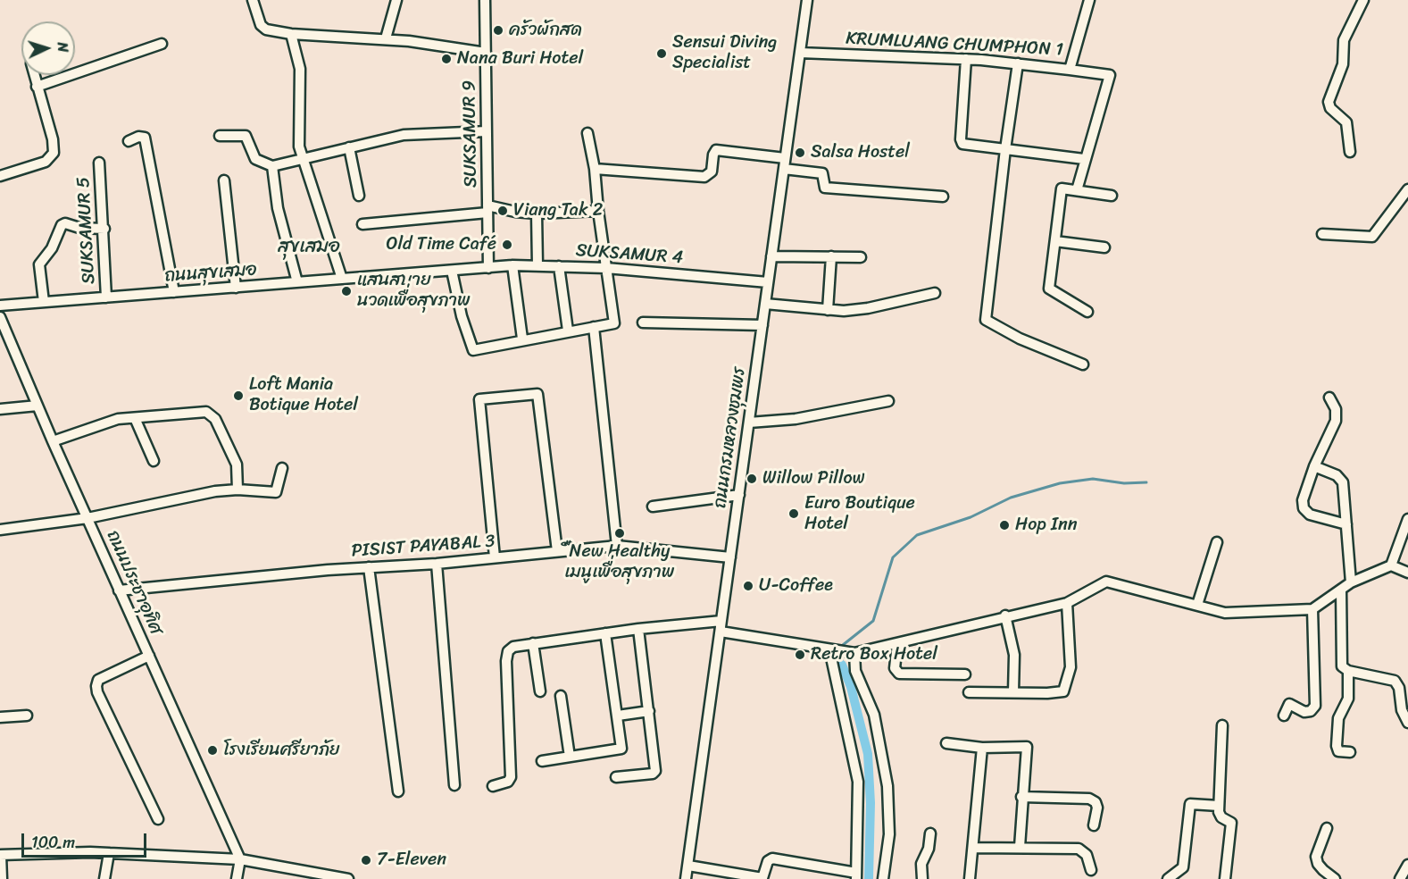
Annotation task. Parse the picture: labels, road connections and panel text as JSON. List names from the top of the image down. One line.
{"streets":{"street":["KRUMLUANG CHUMPHON 1","SUKSAMUR 9","SUKSAMUR 5","SUKSAMUR 4","ถนนสุขเสมอ","ถนนกรมหลวงชุมพร","PISIST PAYABAL 3","ถนนประชาอุทิศ"]},"crossings":[["KRUMLUANG CHUMPHON 1","ถนนกรมหลวงชุมพร"],["SUKSAMUR 9","SUKSAMUR 4"],["SUKSAMUR 9","ถนนสุขเสมอ"],["SUKSAMUR 5","ถนนสุขเสมอ"],["SUKSAMUR 4","ถนนสุขเสมอ"],["SUKSAMUR 4","ถนนกรมหลวงชุมพร"],["ถนนกรมหลวงชุมพร","PISIST PAYABAL 3"],["PISIST PAYABAL 3","ถนนประชาอุทิศ"]],"districts":["สุขเสมอ"],"places":["ครัวผักสด","Sensui Diving Specialist","Nana Buri Hotel","Salsa Hostel","Viang Tak 2","Old Time Café","แสนสบาย นวดเพื่อสุขภาพ","Loft Mania Botique Hotel","Willow Pillow","Euro Boutique Hotel","Hop Inn","์ืNew Healthy เมนูเพื่อสุขภาพ","U-Coffee","Retro Box Hotel","โรงเรียนศรียาภัย","7-Eleven"],"scale_bar":"100 m","north":"right"}
